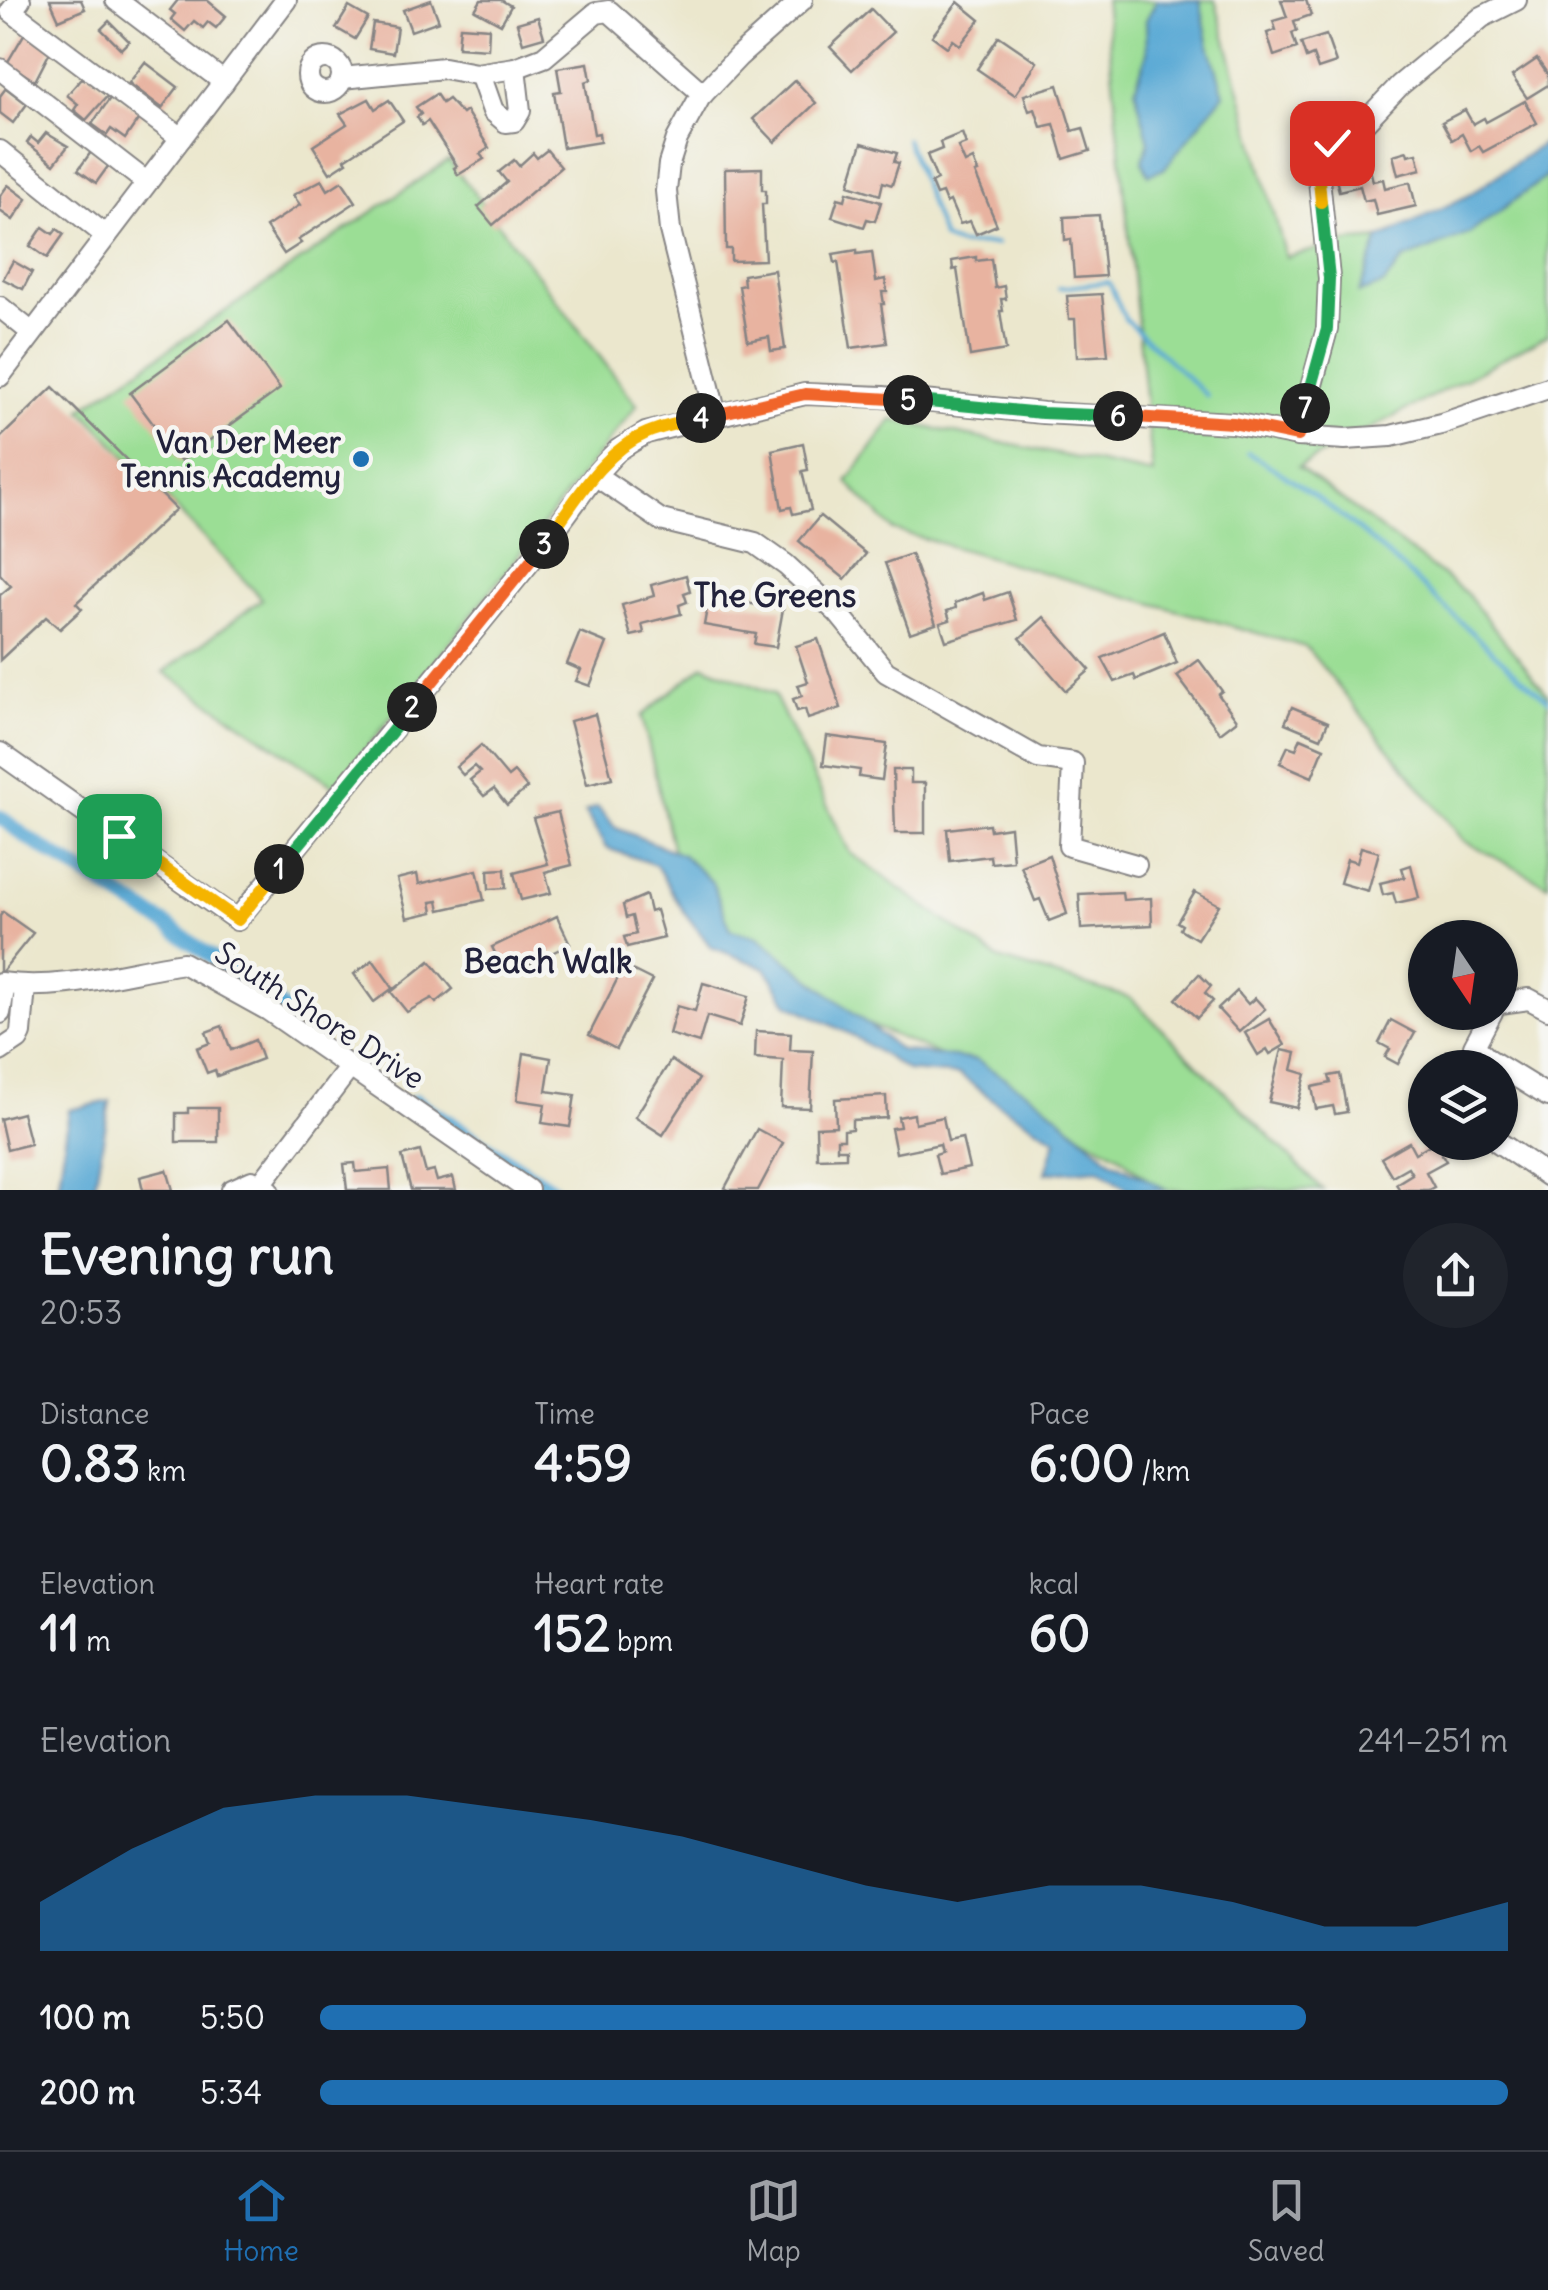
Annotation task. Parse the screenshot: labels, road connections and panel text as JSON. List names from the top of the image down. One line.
{"streets":{"street":["South Shore Drive"]},"districts":["The Greens","Beach Walk"],"places":["Van Der Meer Tennis Academy"],"north":"bottom","page":{"pins":["5","7","6","4","3","2","1"],"heading":["Evening run","20:53"],"stats":[["Distance","0.83 km"],["Time","4:59"],["Pace","6:00 /km"],["Elevation","11 m"],["Heart rate","152 bpm"],["kcal","60"]],"chart":["Elevation","241–251 m"],"list":[{"name":"100 m","note":"5:50"},{"name":"200 m","note":"5:34"}],"tabs":["Home","Map","Saved"]}}
